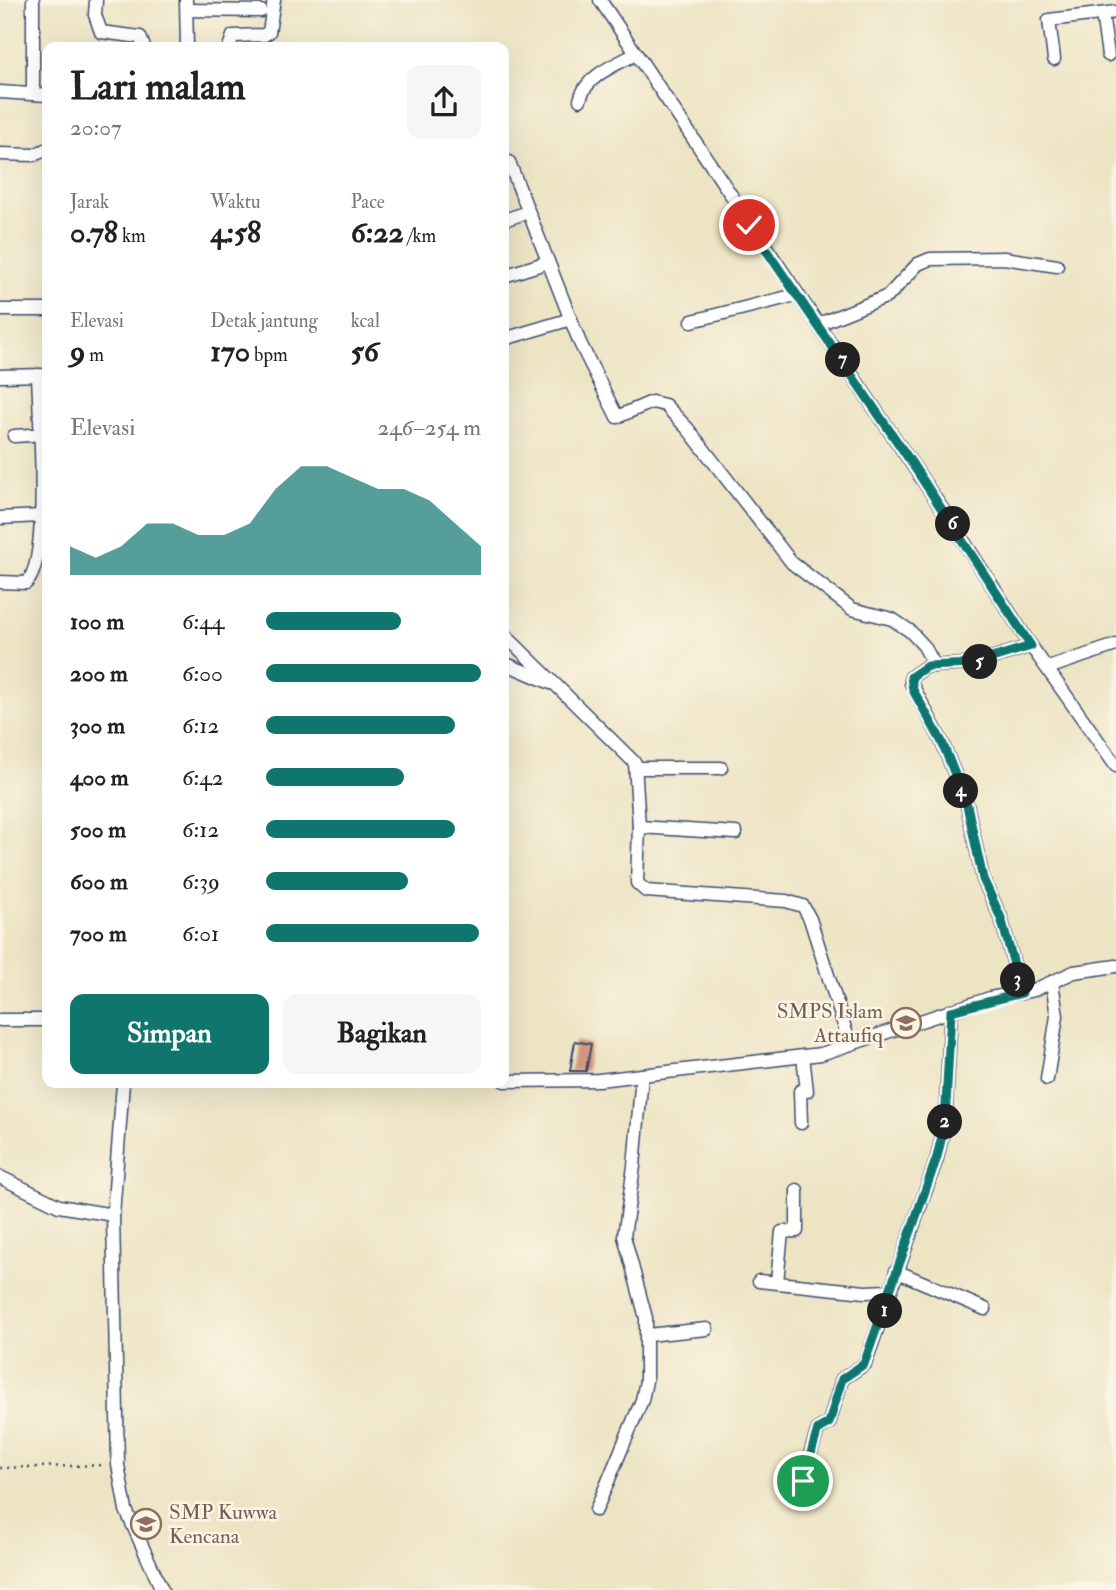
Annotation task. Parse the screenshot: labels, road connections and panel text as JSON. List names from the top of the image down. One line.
{"places":{"school or university":["SMPS Islam Attaufiq","SMP Kuwwa Kencana"]},"page":{"heading":["Lari malam","20:07"],"stats":[["Jarak","0.78 km"],["Waktu","4:58"],["Pace","6:22 /km"],["Elevasi","9 m"],["Detak jantung","170 bpm"],["kcal","56"]],"pins":["7","6","5","4","3","2","1"],"chart":["Elevasi","246–254 m"],"list":[{"name":"100 m","note":"6:44"},{"name":"200 m","note":"6:00"},{"name":"300 m","note":"6:12"},{"name":"400 m","note":"6:42"},{"name":"500 m","note":"6:12"},{"name":"600 m","note":"6:39"},{"name":"700 m","note":"6:01"}],"buttons":["Simpan","Bagikan"]}}
